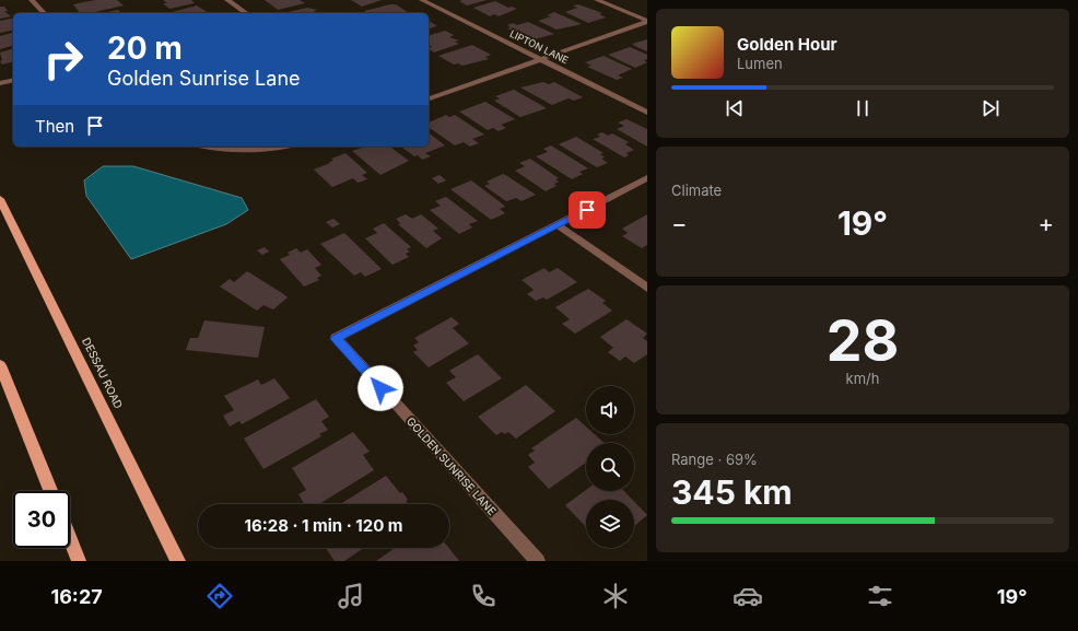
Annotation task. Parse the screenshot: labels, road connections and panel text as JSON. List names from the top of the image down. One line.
{"streets":{"main road":["DESSAU ROAD"],"street":["LIPTON LANE","GOLDEN SUNRISE LANE"]},"page":{"turn":["20 m","Golden Sunrise Lane"],"song":["Golden Hour","Lumen"],"then":"Then","tile":["Climate",["28","km/h"],["Range · 69%","345 km"]],"heat":["−","19°","+"],"limit":"30","trip":"16:28 · 1 min · 120 m","tabs":["16:27","19°"]}}
